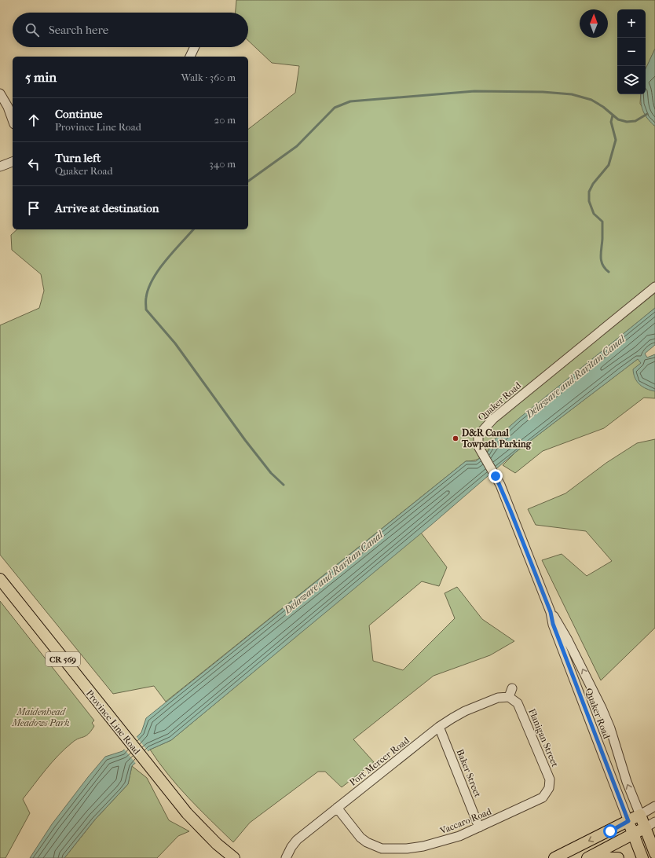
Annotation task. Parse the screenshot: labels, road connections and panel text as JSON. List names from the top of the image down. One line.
{"streets":{"main road":["CR 569","Province Line Road"],"street":["Quaker Road","Flanigan Street","Port Mercer Road","Baker Street","Vaccaro Road"]},"crossings":[["Flanigan Street","Port Mercer Road"],["Flanigan Street","Vaccaro Road"],["Port Mercer Road","Baker Street"],["Port Mercer Road","Vaccaro Road"],["Baker Street","Vaccaro Road"]],"water":["Delaware and Raritan Canal"],"parks":["Maidenhead Meadows Park"],"places":["D&R Canal Towpath Parking"],"north":"top","page":{"map_buttons":["+","−"],"search":"Search here","heading":["5 min","Walk · 360 m"],"list":[["Continue","Province Line Road","20 m"],["Turn left","Quaker Road","340 m"],"Arrive at destination"]}}
